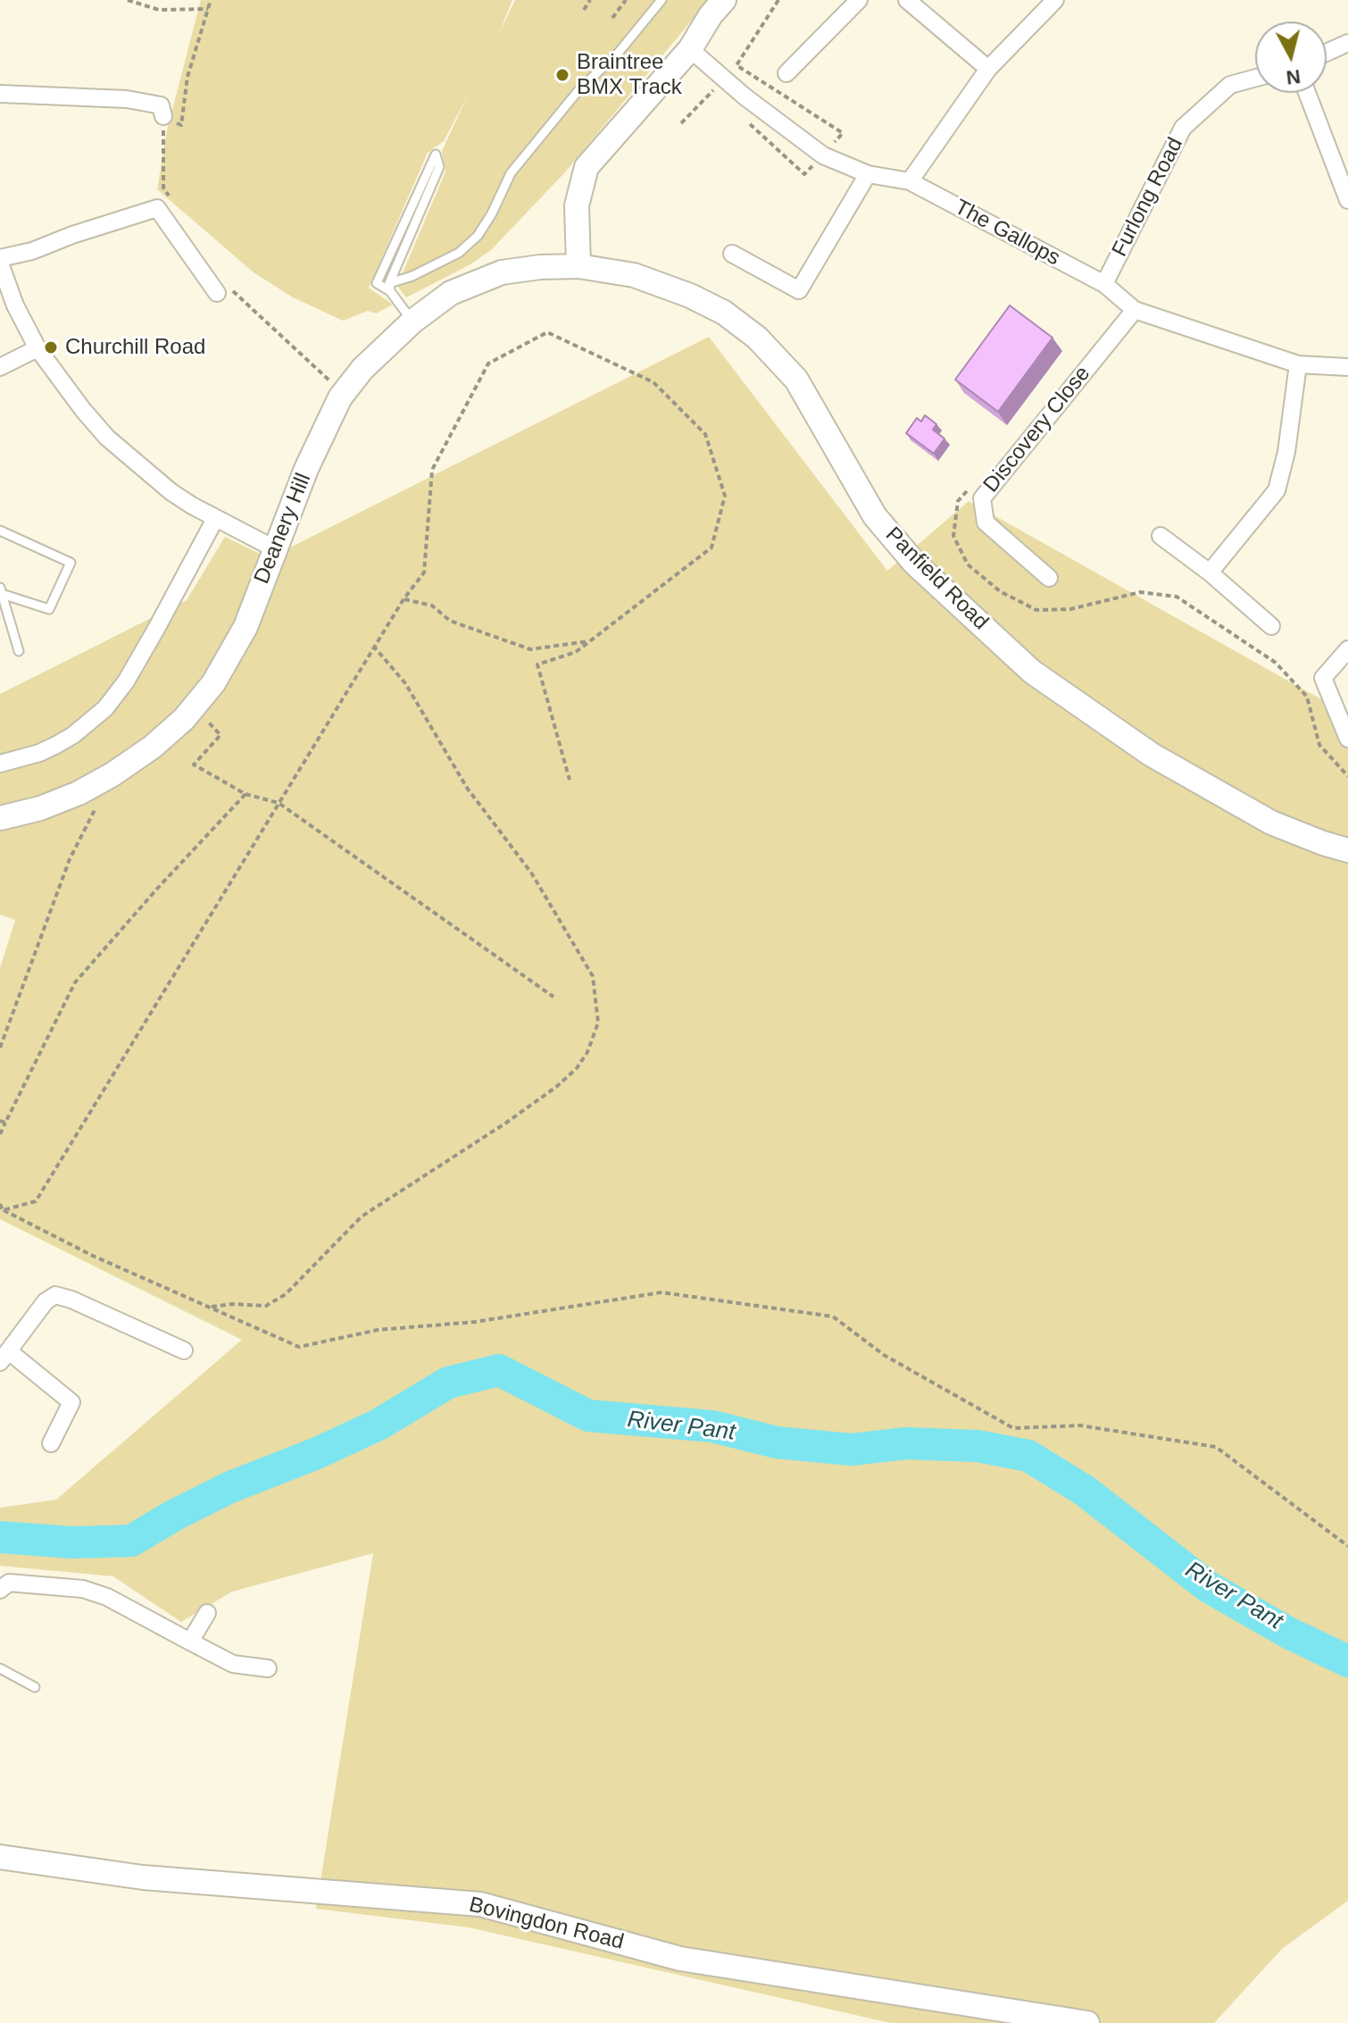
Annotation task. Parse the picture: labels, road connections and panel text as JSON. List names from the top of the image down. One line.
{"streets":{"main road":["Deanery Hill","Panfield Road","Bovingdon Road"],"street":["Furlong Road","The Gallops","Discovery Close"]},"crossings":[["Furlong Road","The Gallops"],["The Gallops","Discovery Close"],["Deanery Hill","Panfield Road"]],"water":["River Pant"],"places":["Braintree BMX Track","Churchill Road"],"north":"bottom"}
